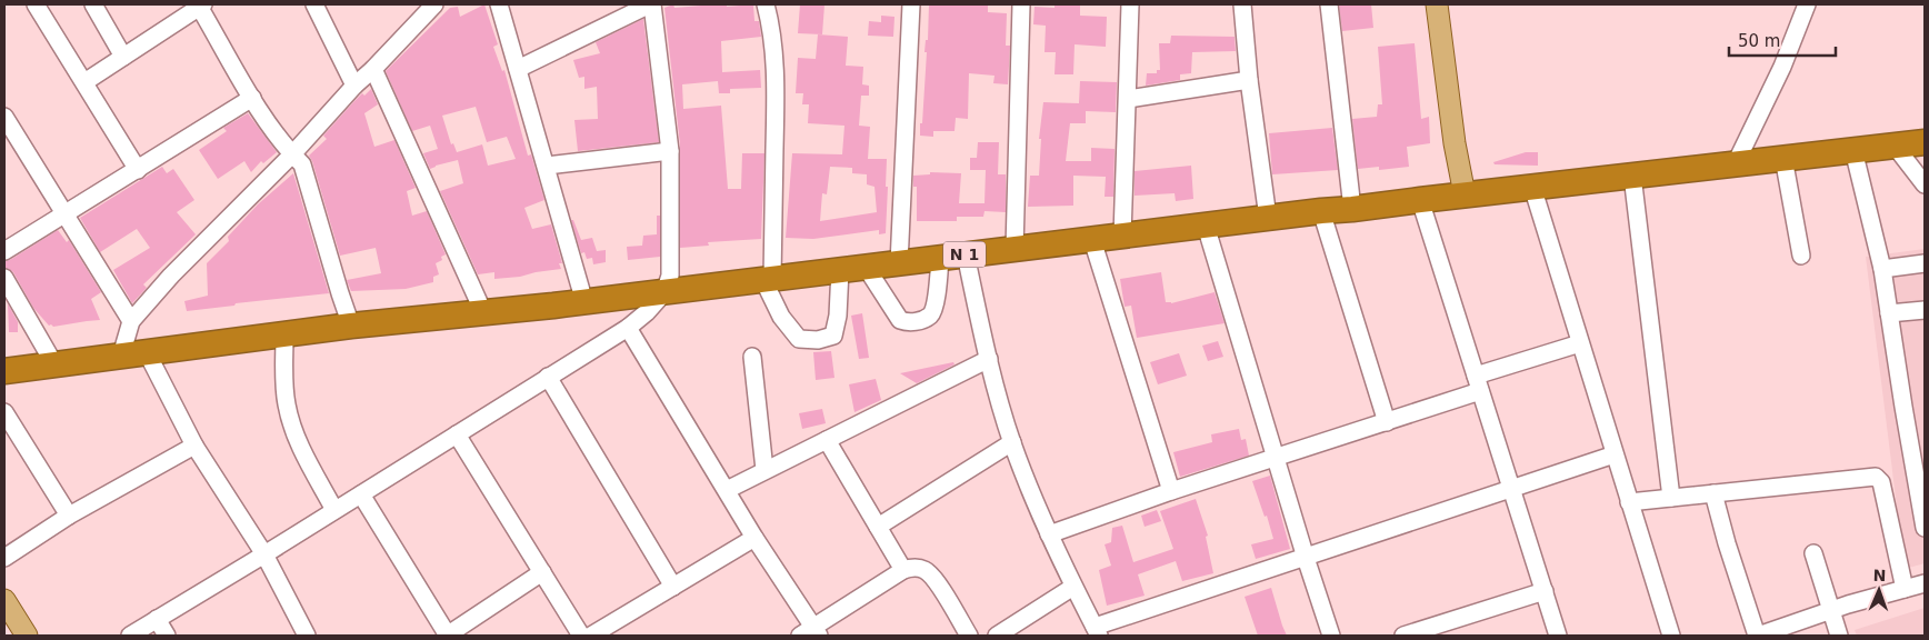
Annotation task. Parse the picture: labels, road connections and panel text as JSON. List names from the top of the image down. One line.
{"streets":{"highway":["N 1"]},"scale_bar":"50 m","north":"top"}
